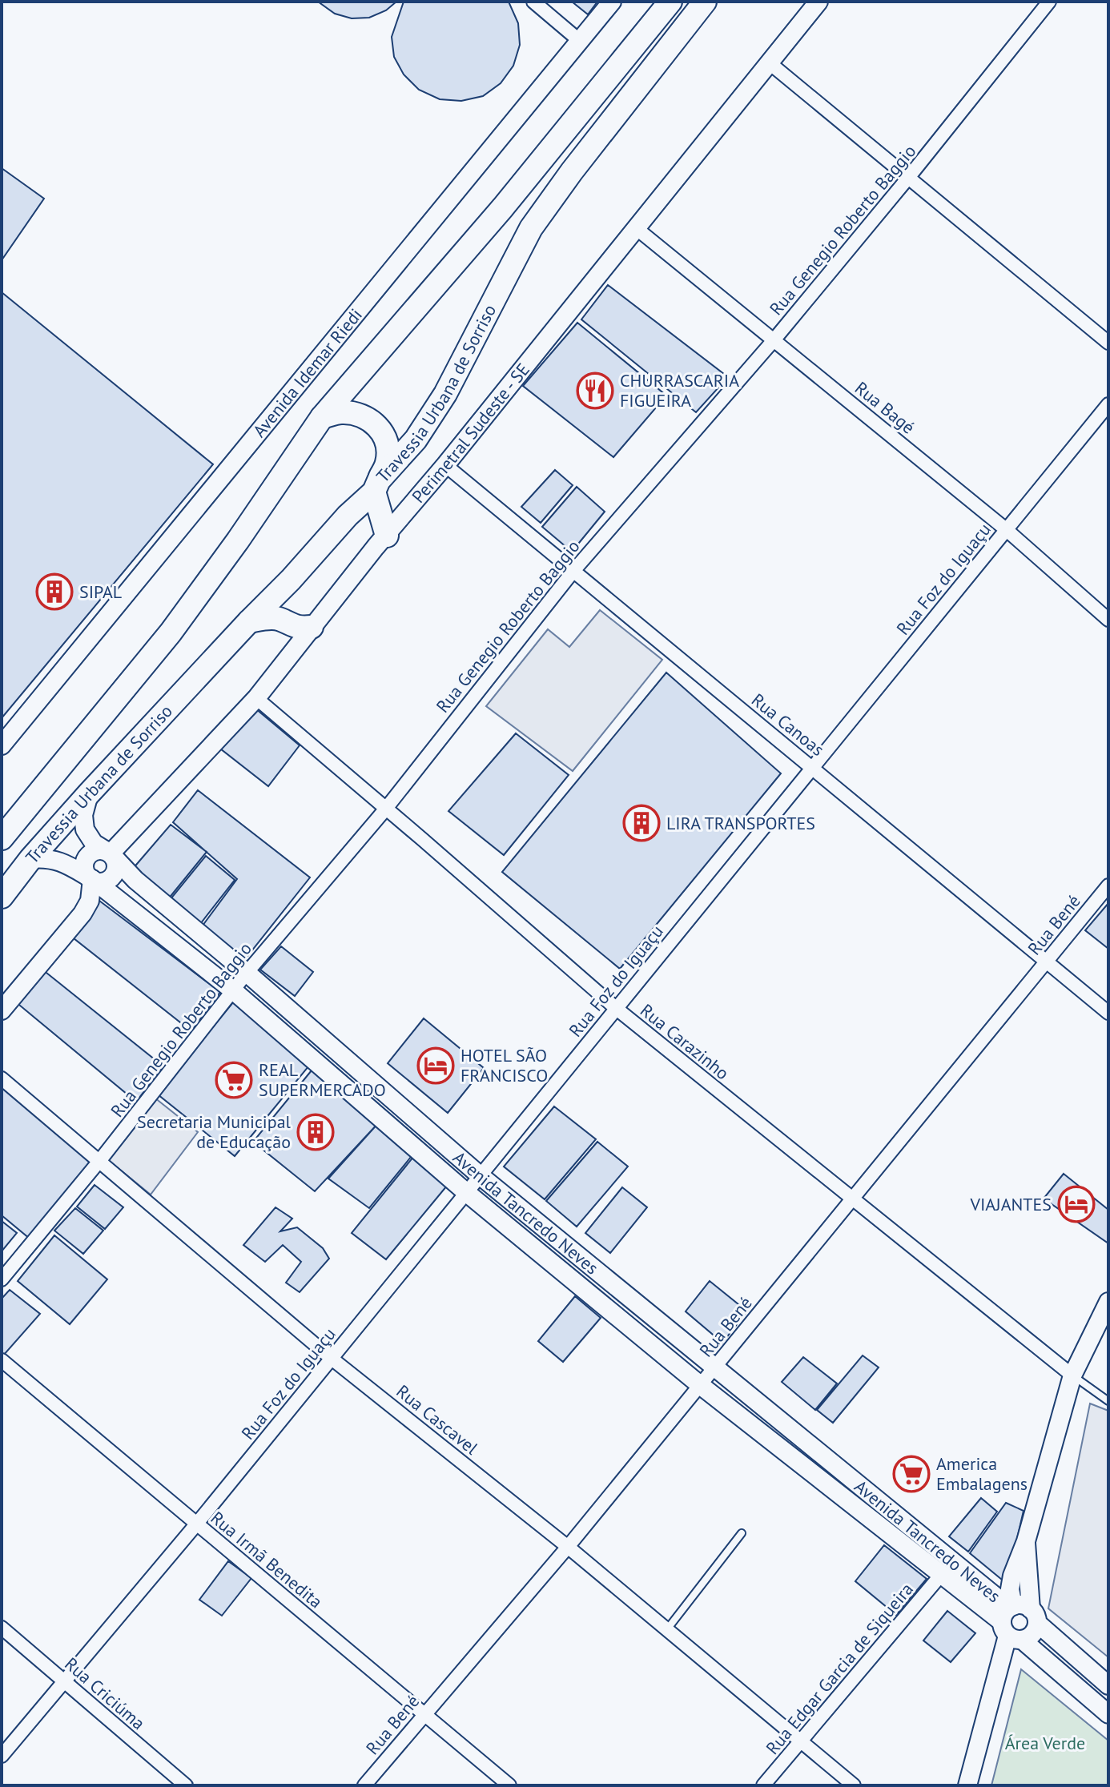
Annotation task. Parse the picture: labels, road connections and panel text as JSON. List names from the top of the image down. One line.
{"streets":{"highway":["Travessia Urbana de Sorriso"],"street":["Rua Genegio Roberto Baggio","Avenida Idemar Riedi","Rua Bagé","Perimetral Sudeste - SE","Rua Foz do Iguaçu","Rua Canoas","Rua Bené","Rua Carazinho","Avenida Tancredo Neves","Rua Cascavel","Rua Irmã Benedita","Rua Edgar Garcia de Siqueira","Rua Criciúma"]},"crossings":[["Rua Genegio Roberto Baggio","Rua Bagé"],["Rua Genegio Roberto Baggio","Rua Canoas"],["Rua Genegio Roberto Baggio","Rua Carazinho"],["Rua Genegio Roberto Baggio","Avenida Tancredo Neves"],["Rua Genegio Roberto Baggio","Rua Cascavel"],["Travessia Urbana de Sorriso","Avenida Tancredo Neves"],["Rua Bagé","Perimetral Sudeste - SE"],["Rua Bagé","Rua Foz do Iguaçu"],["Perimetral Sudeste - SE","Rua Canoas"],["Perimetral Sudeste - SE","Rua Carazinho"],["Perimetral Sudeste - SE","Avenida Tancredo Neves"],["Rua Foz do Iguaçu","Rua Canoas"],["Rua Foz do Iguaçu","Rua Carazinho"],["Rua Foz do Iguaçu","Avenida Tancredo Neves"],["Rua Foz do Iguaçu","Rua Cascavel"],["Rua Foz do Iguaçu","Rua Irmã Benedita"],["Rua Foz do Iguaçu","Rua Criciúma"],["Rua Canoas","Rua Bené"],["Rua Bené","Rua Carazinho"],["Rua Bené","Avenida Tancredo Neves"],["Rua Bené","Rua Cascavel"],["Rua Bené","Rua Irmã Benedita"],["Avenida Tancredo Neves","Rua Edgar Garcia de Siqueira"],["Rua Cascavel","Rua Edgar Garcia de Siqueira"]],"parks":["Área Verde"],"places":{"restaurant":["CHURRASCARIA FIGUEIRA"],"building":["SIPAL","LIRA TRANSPORTES","Secretaria Municipal de Educação"],"hotel":["HOTEL SÃO FRANCISCO","VIAJANTES"],"supermarket":["REAL SUPERMERCADO","America Embalagens"]}}
